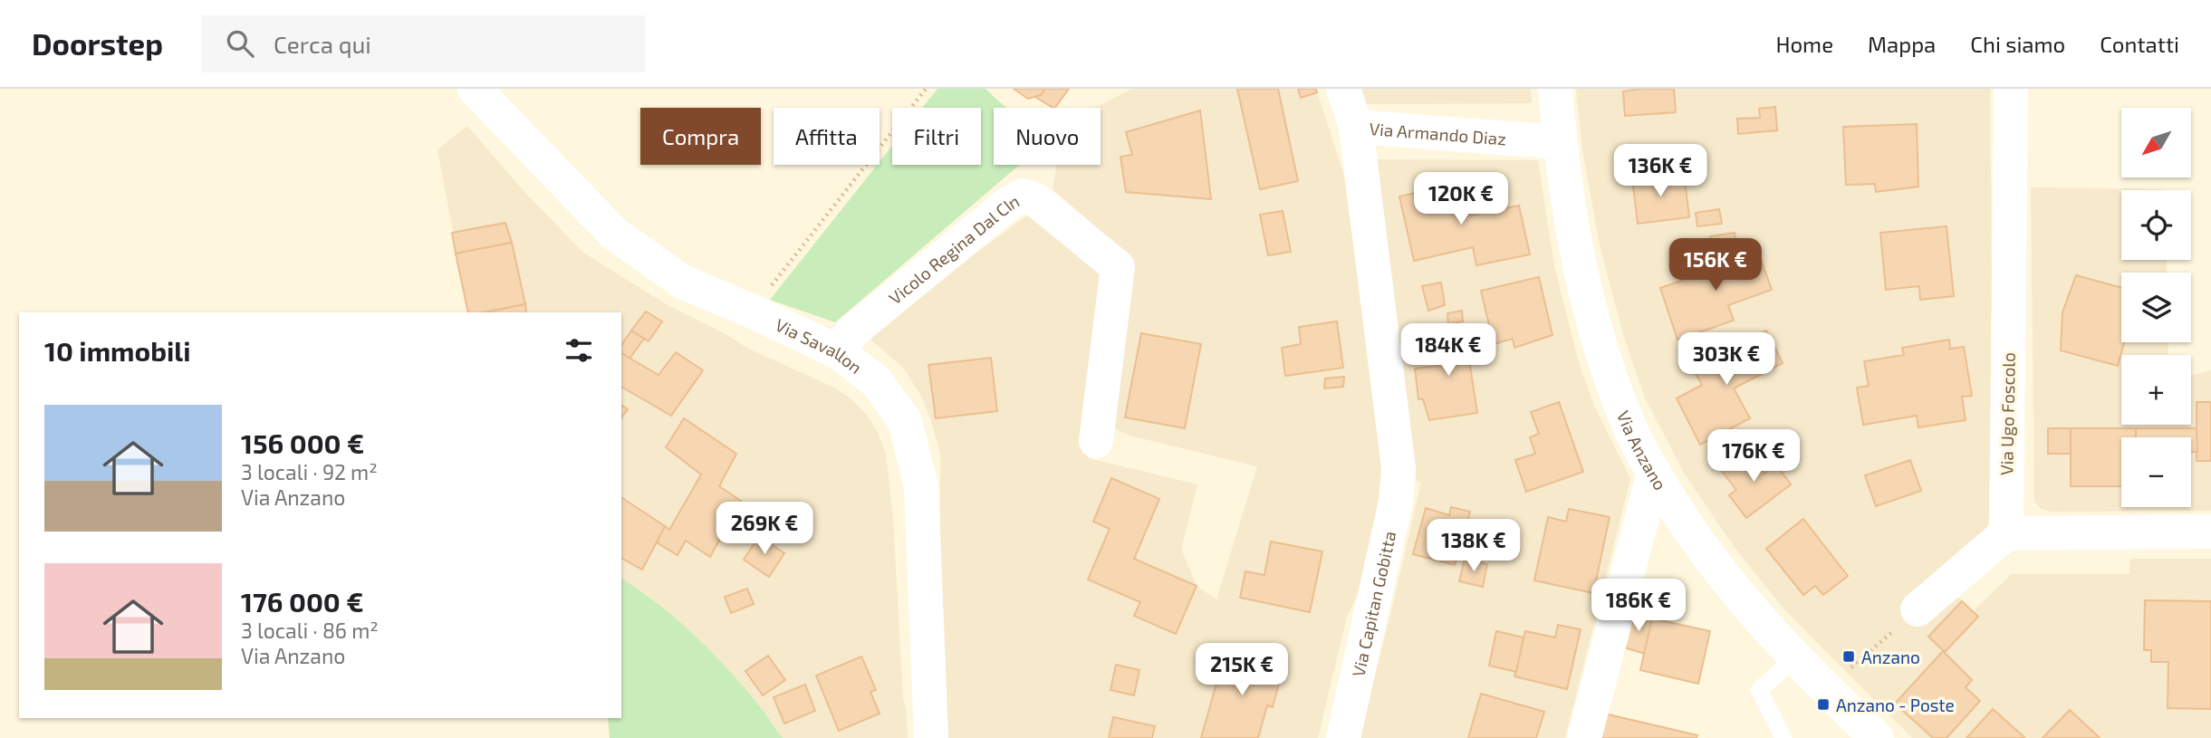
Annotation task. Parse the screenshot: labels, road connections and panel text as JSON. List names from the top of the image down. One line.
{"streets":{"street":["Via Armando Diaz","Vicolo Regina Dal CIn","Via Savallon","Via Ugo Foscolo","Via Anzano","Via Capitan Gobitta"]},"crossings":[["Via Armando Diaz","Via Anzano"],["Via Armando Diaz","Via Capitan Gobitta"],["Vicolo Regina Dal CIn","Via Savallon"]],"places":{"transit":["Anzano","Anzano - Poste"]},"north":"bottom left","page":{"header":"Doorstep","search":"Cerca qui","nav":["Home","Mappa","Chi siamo","Contatti"],"map_buttons":["+","−"],"chip":["Compra","Affitta","Filtri","Nuovo"],"price":["136K €","120K €","156K €","184K €","303K €","176K €","269K €","138K €","186K €","215K €"],"heading":"10 immobili","list":[{"name":"156 000 €","note":"3 locali · 92 m² · Via Anzano"},{"name":"176 000 €","note":"3 locali · 86 m² · Via Anzano"}]}}
